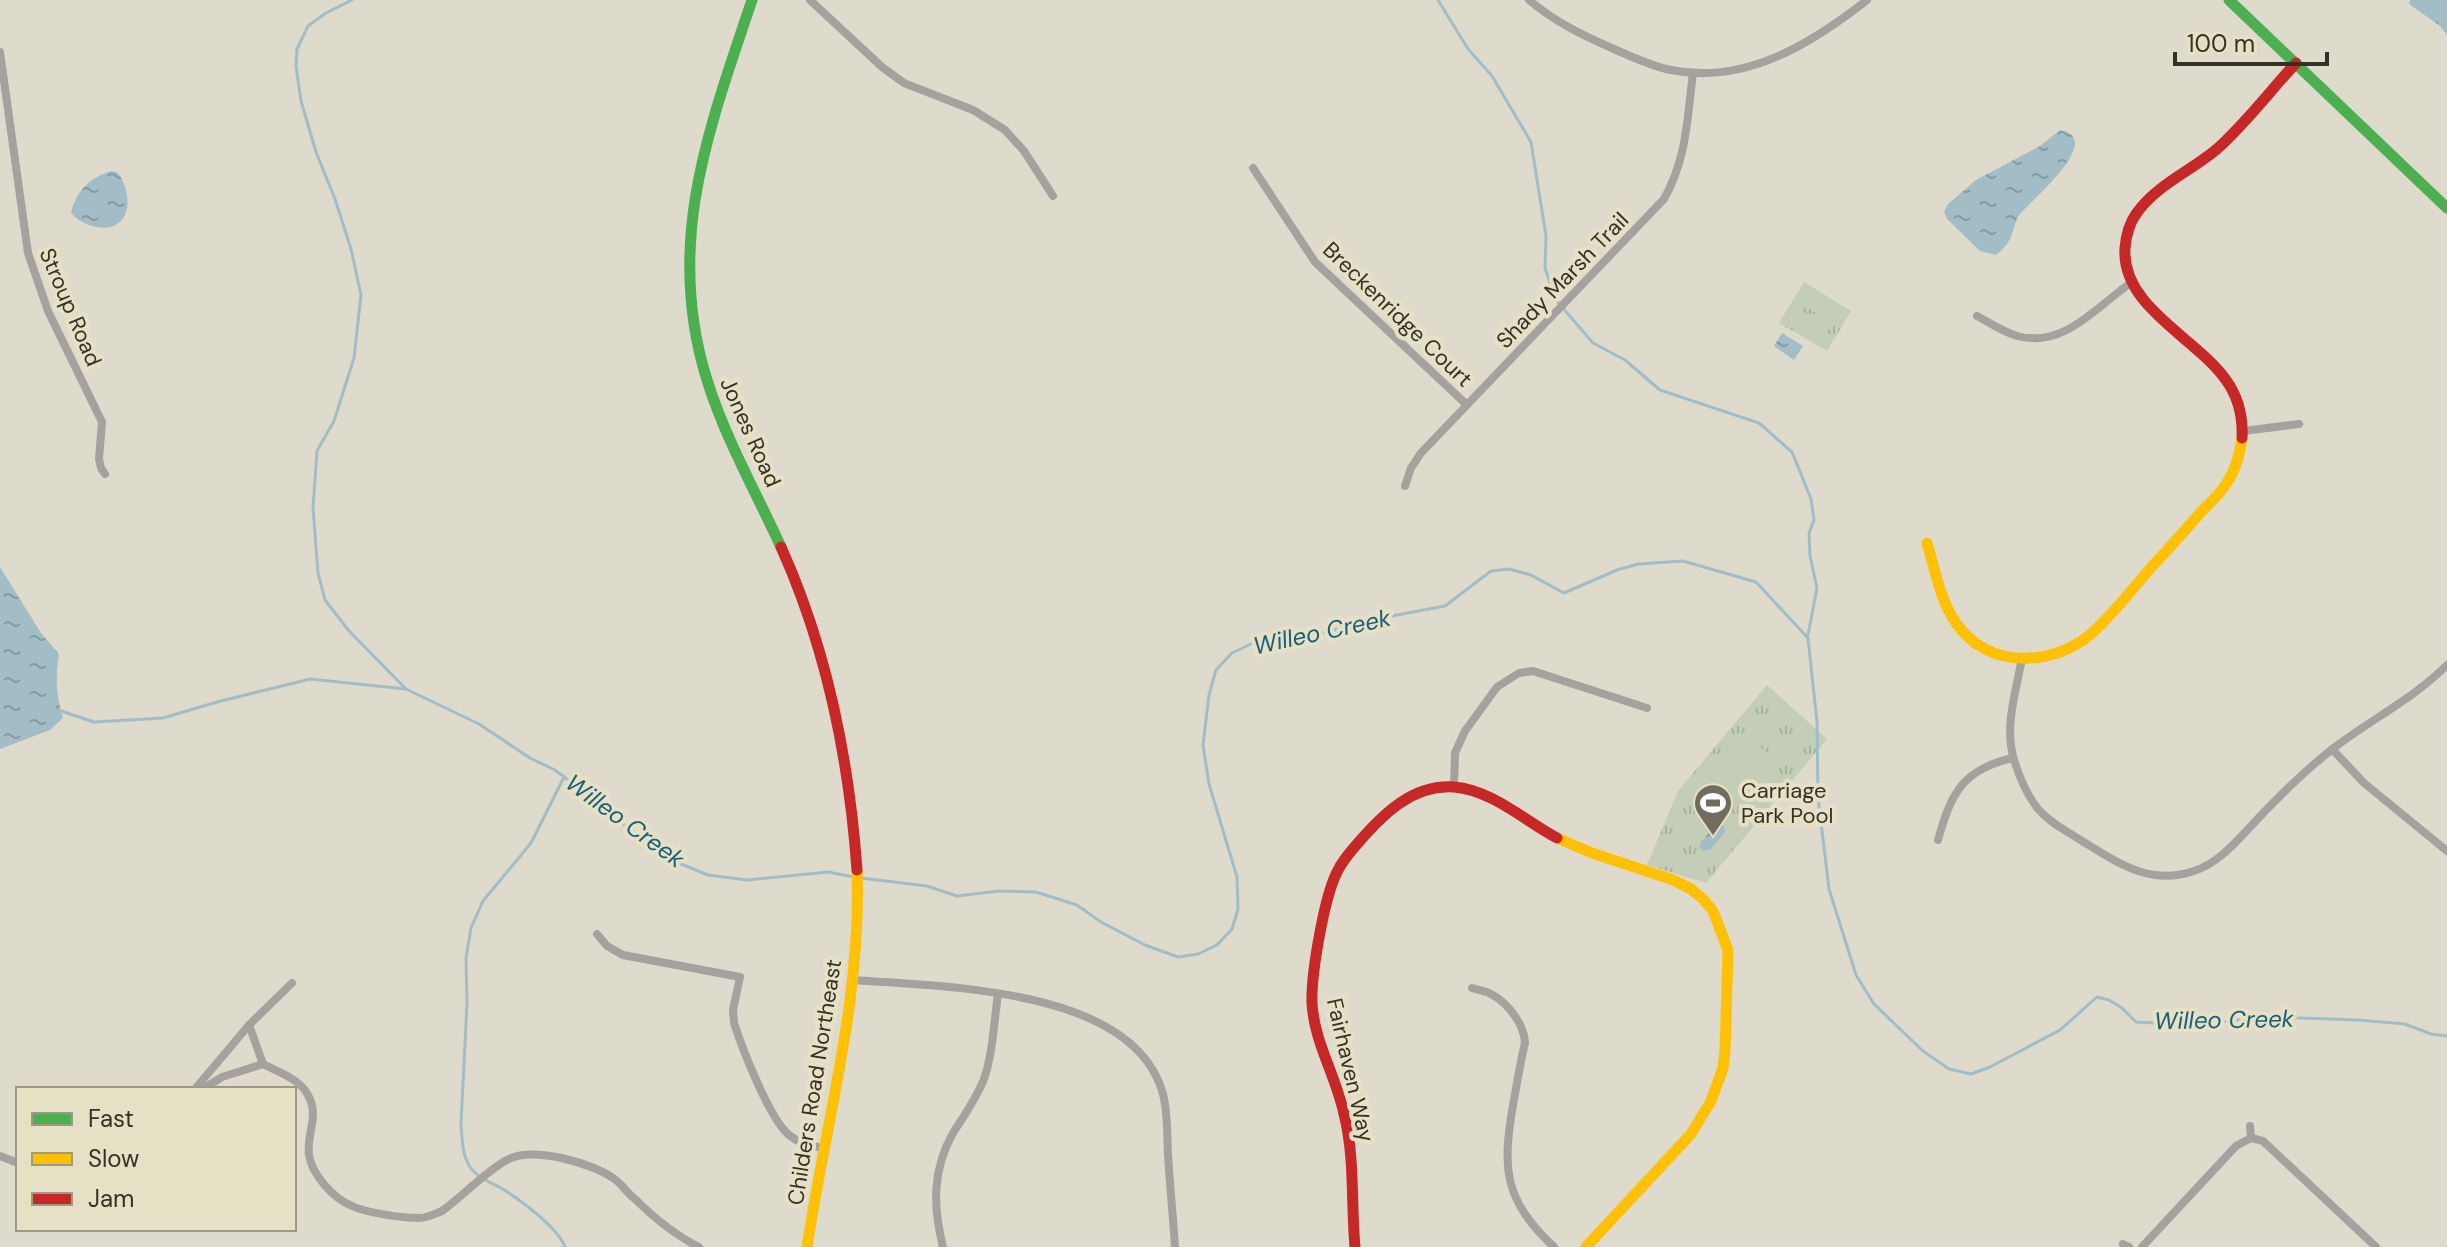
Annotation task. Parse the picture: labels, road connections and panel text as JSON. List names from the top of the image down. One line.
{"streets":{"street":["Shady Marsh Trail","Stroup Road","Breckenridge Court","Jones Road","Fairhaven Way","Childers Road Northeast"]},"crossings":[["Shady Marsh Trail","Breckenridge Court"],["Jones Road","Childers Road Northeast"]],"water":["Willeo Creek"],"places":{"sports":["Carriage Park Pool"]},"legend":["Fast","Slow","Jam"],"scale_bar":"100 m"}
